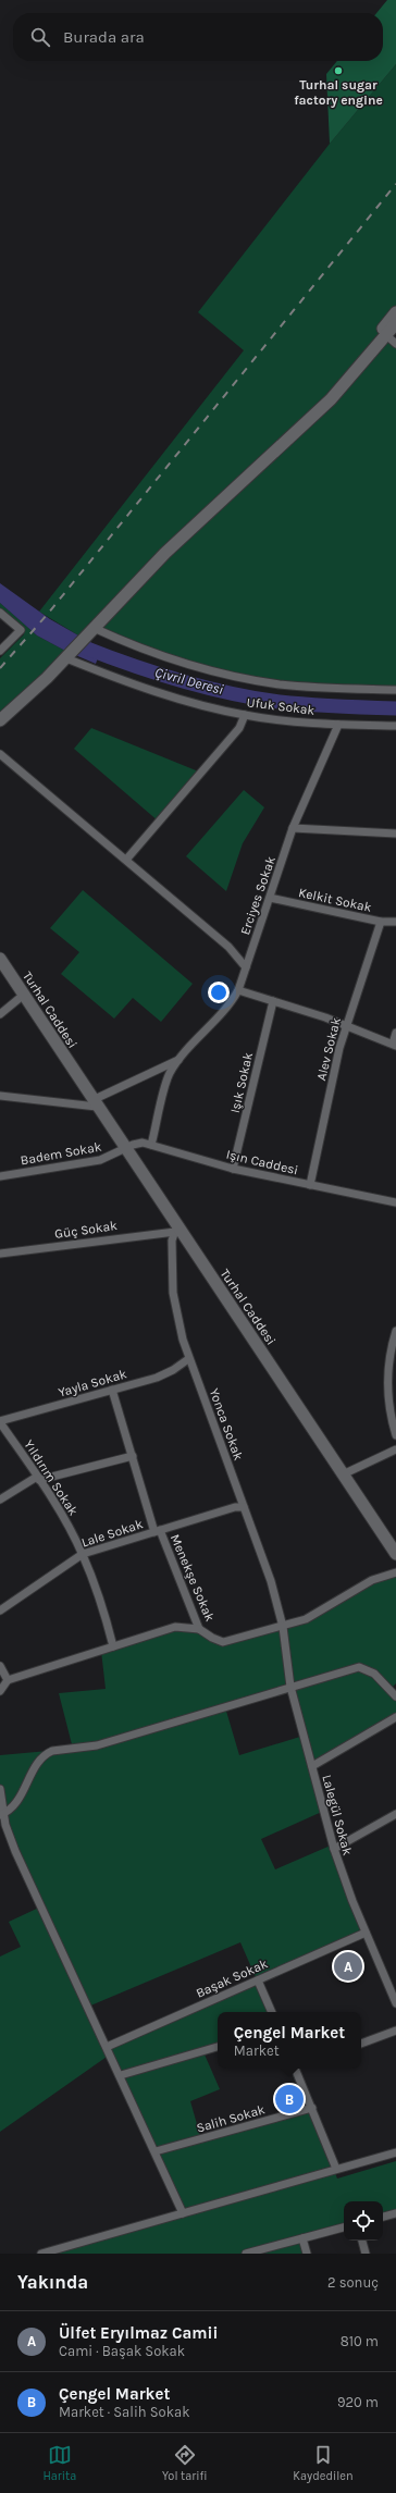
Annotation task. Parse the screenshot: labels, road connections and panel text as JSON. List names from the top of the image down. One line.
{"streets":{"street":["Ufuk Sokak","Erciyes Sokak","Kelkit Sokak","Turhal Caddesi","Alev Sokak","Işık Sokak","Badem Sokak","Işın Caddesi","Güç Sokak","Yayla Sokak","Yonca Sokak","Yıldırım Sokak","Lale Sokak","Menekşe Sokak","Lalegül Sokak","Başak Sokak","Salih Sokak"]},"crossings":[["Ufuk Sokak","Erciyes Sokak"],["Erciyes Sokak","Kelkit Sokak"],["Erciyes Sokak","Turhal Caddesi"],["Erciyes Sokak","Işın Caddesi"],["Kelkit Sokak","Alev Sokak"],["Turhal Caddesi","Badem Sokak"],["Turhal Caddesi","Işın Caddesi"],["Turhal Caddesi","Güç Sokak"],["Turhal Caddesi","Yonca Sokak"],["Alev Sokak","Işın Caddesi"],["Işık Sokak","Işın Caddesi"],["Badem Sokak","Işın Caddesi"],["Güç Sokak","Yonca Sokak"],["Yayla Sokak","Yonca Sokak"],["Yayla Sokak","Yıldırım Sokak"],["Yayla Sokak","Menekşe Sokak"],["Yonca Sokak","Lale Sokak"],["Yonca Sokak","Menekşe Sokak"],["Yonca Sokak","Lalegül Sokak"],["Yıldırım Sokak","Lale Sokak"],["Lale Sokak","Menekşe Sokak"],["Menekşe Sokak","Lalegül Sokak"],["Lalegül Sokak","Başak Sokak"]],"water":["Çivril Deresi"],"places":["Turhal sugar factory engine"],"page":{"search":"Burada ara","pins":["A","B"],"popup":["Çengel Market","Market"],"heading":["Yakında","2 sonuç"],"list":[{"mark":"A","name":"Ülfet Eryılmaz Camii","note":"Cami · Başak Sokak","value":"810 m"},{"mark":"B","name":"Çengel Market","note":"Market · Salih Sokak","value":"920 m"}],"nav":["Harita","Yol tarifi","Kaydedilen"]}}
